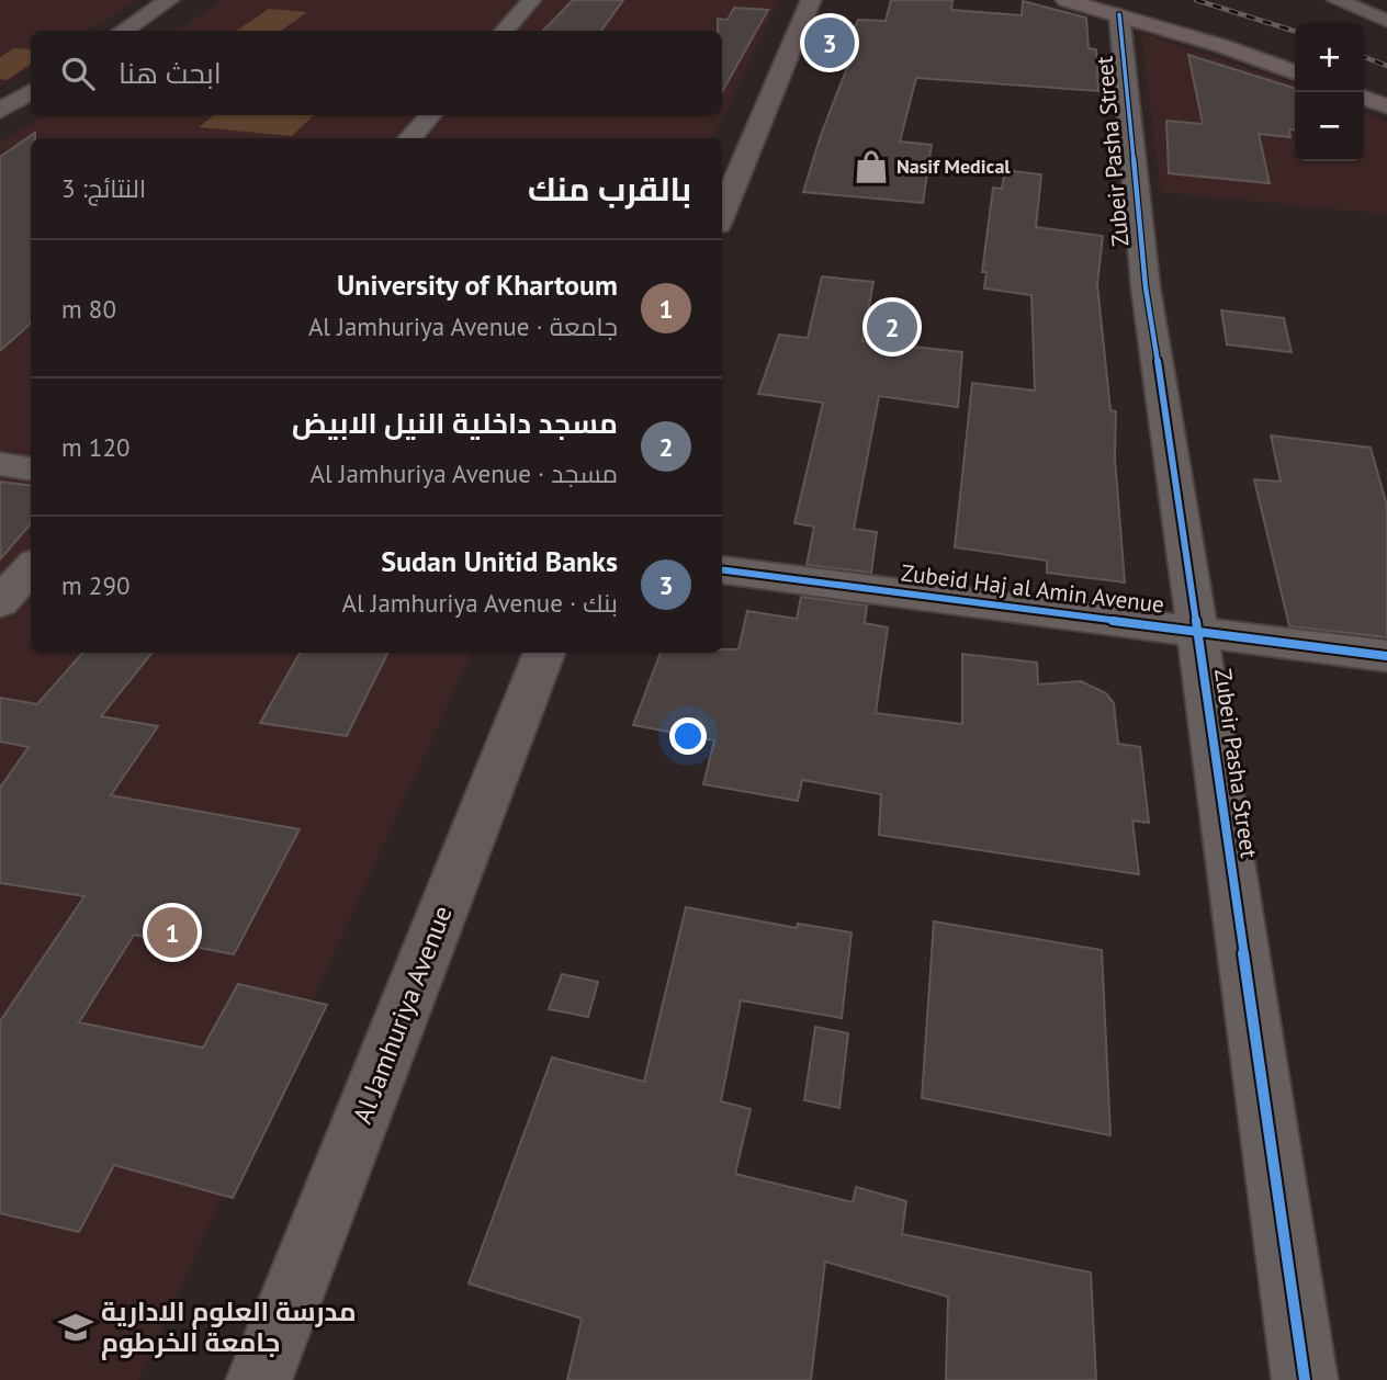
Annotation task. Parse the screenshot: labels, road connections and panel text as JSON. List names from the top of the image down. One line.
{"streets":{"main road":["Al Jamhuriya Avenue"],"street":["Zubeir Pasha Street","Zubeid Haj al Amin Avenue"]},"crossings":[["Zubeir Pasha Street","Zubeid Haj al Amin Avenue"]],"places":{"shop":["Nasif Medical"],"school or university":["مدرسة العلوم الادارية جامعة الخرطوم"]},"page":{"pins":["3","2","1"],"map_buttons":["+","−"],"search":"ابحث هنا","heading":["بالقرب منك","النتائج: 3"],"list":[{"mark":"1","name":"University of Khartoum","note":"جامعة · Al Jamhuriya Avenue","value":"80 m"},{"mark":"2","name":"مسجد داخلية النيل الابيض","note":"مسجد · Al Jamhuriya Avenue","value":"120 m"},{"mark":"3","name":"Sudan Unitid Banks","note":"بنك · Al Jamhuriya Avenue","value":"290 m"}]}}
